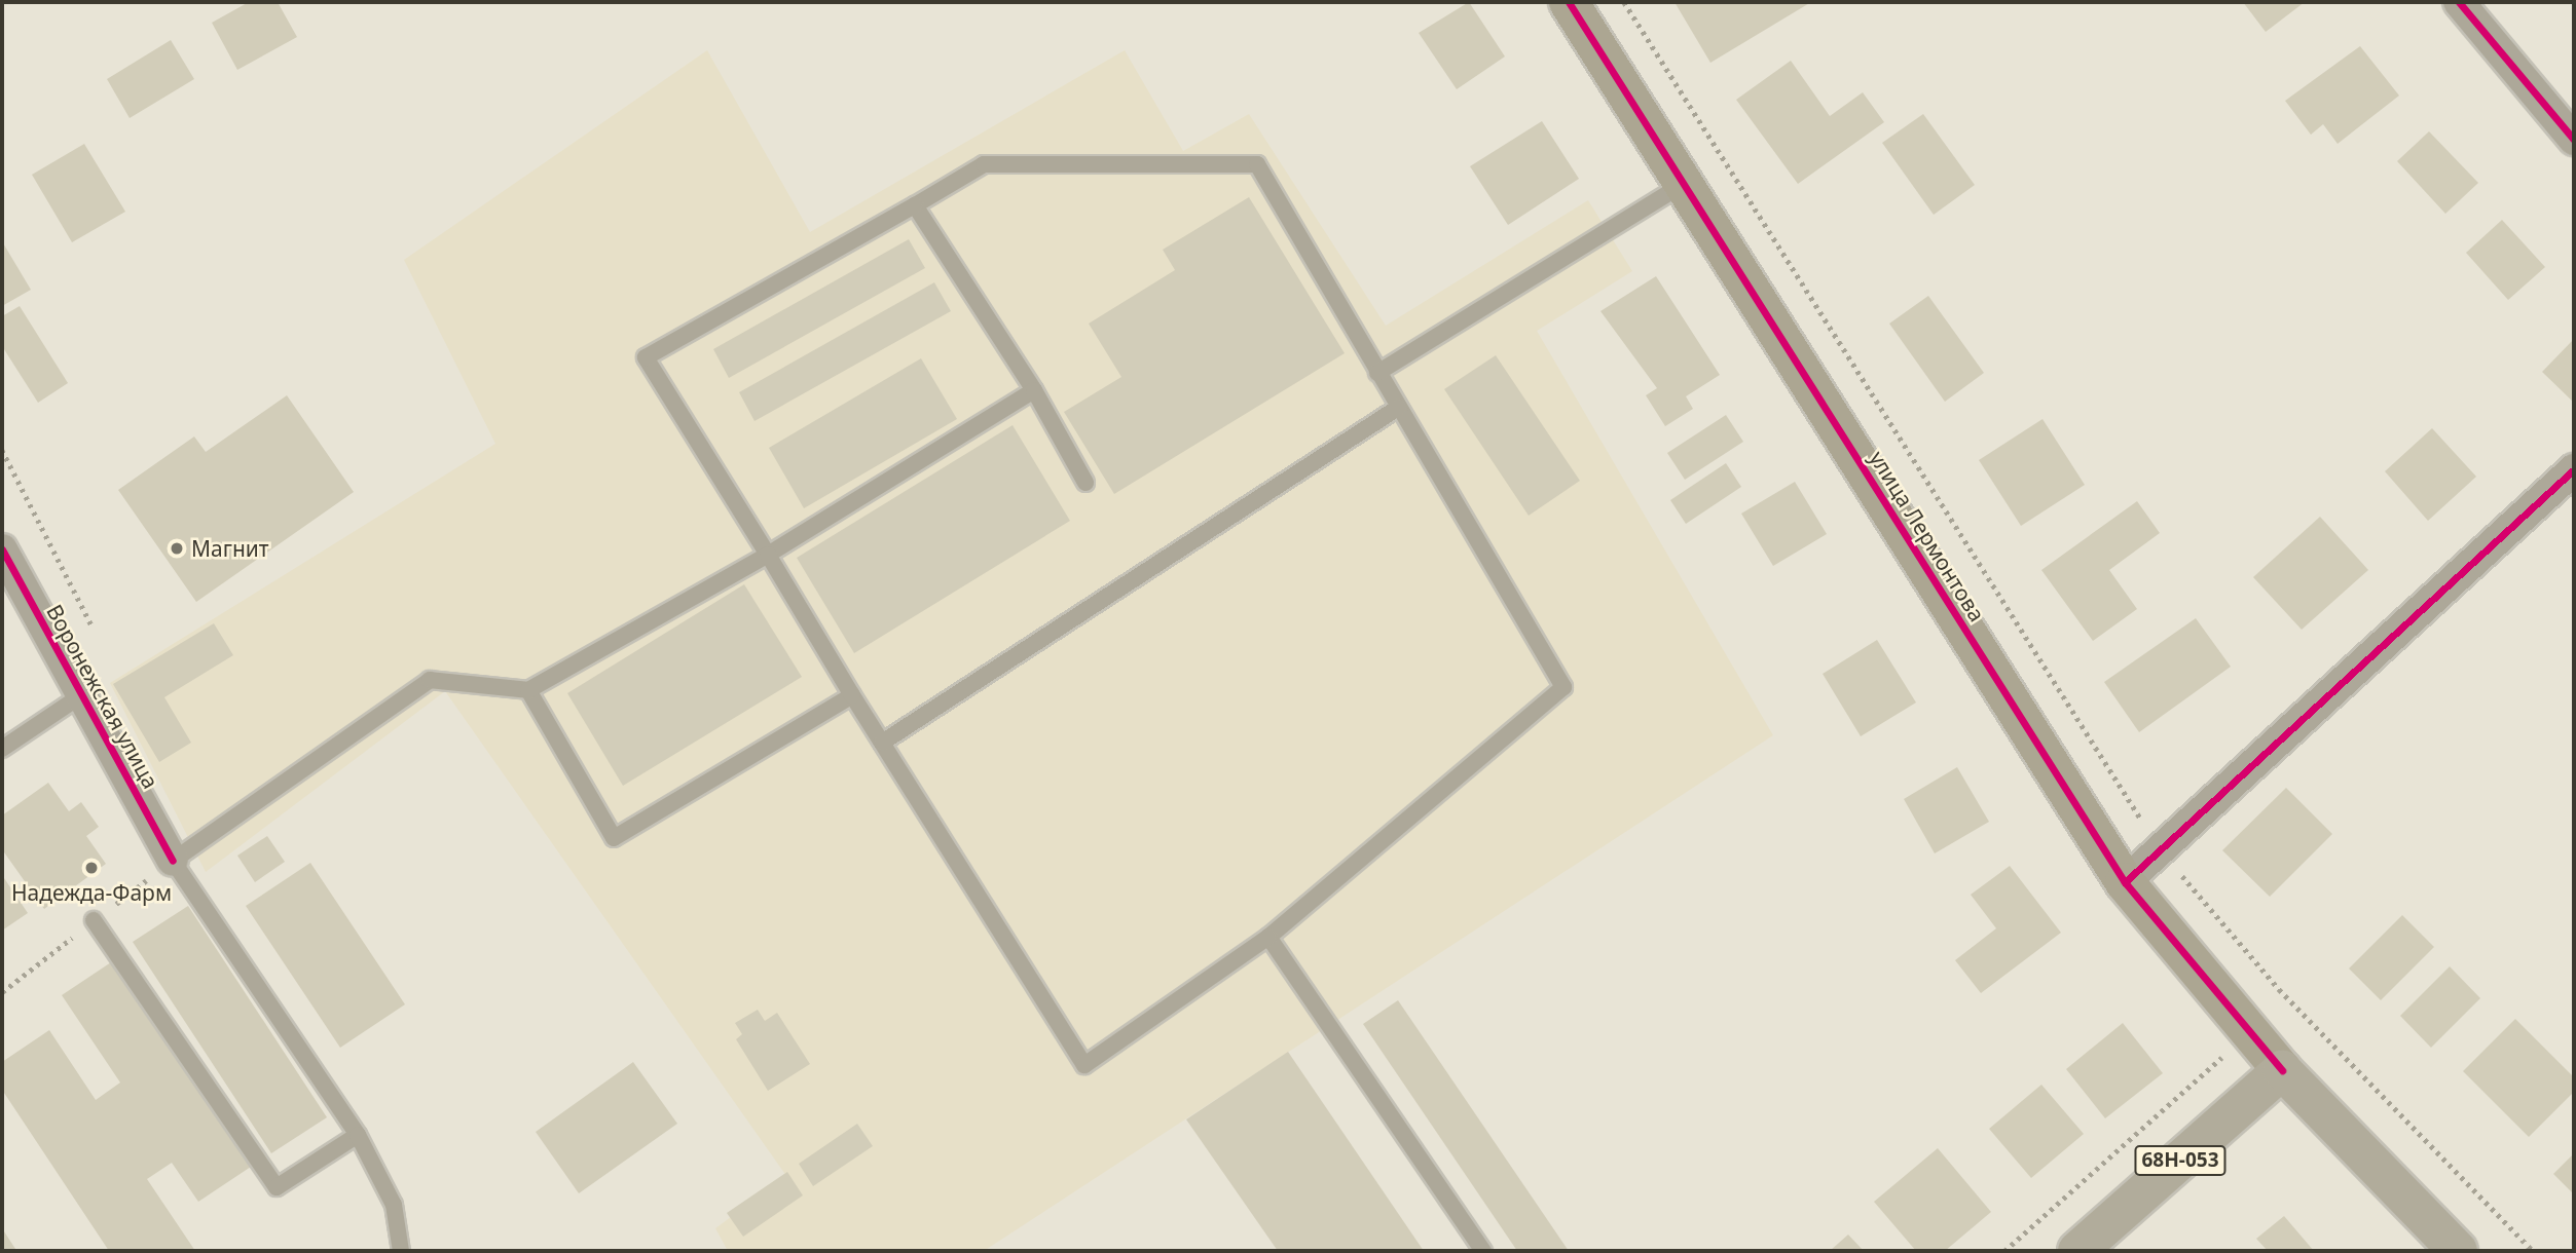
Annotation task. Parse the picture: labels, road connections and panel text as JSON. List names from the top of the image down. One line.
{"streets":{"main road":["улица Лермонтова","68Н-053"],"street":["Воронежская улица"]},"crossings":[["улица Лермонтова","68Н-053"]],"places":["Магнит","Надежда-Фарм"]}
